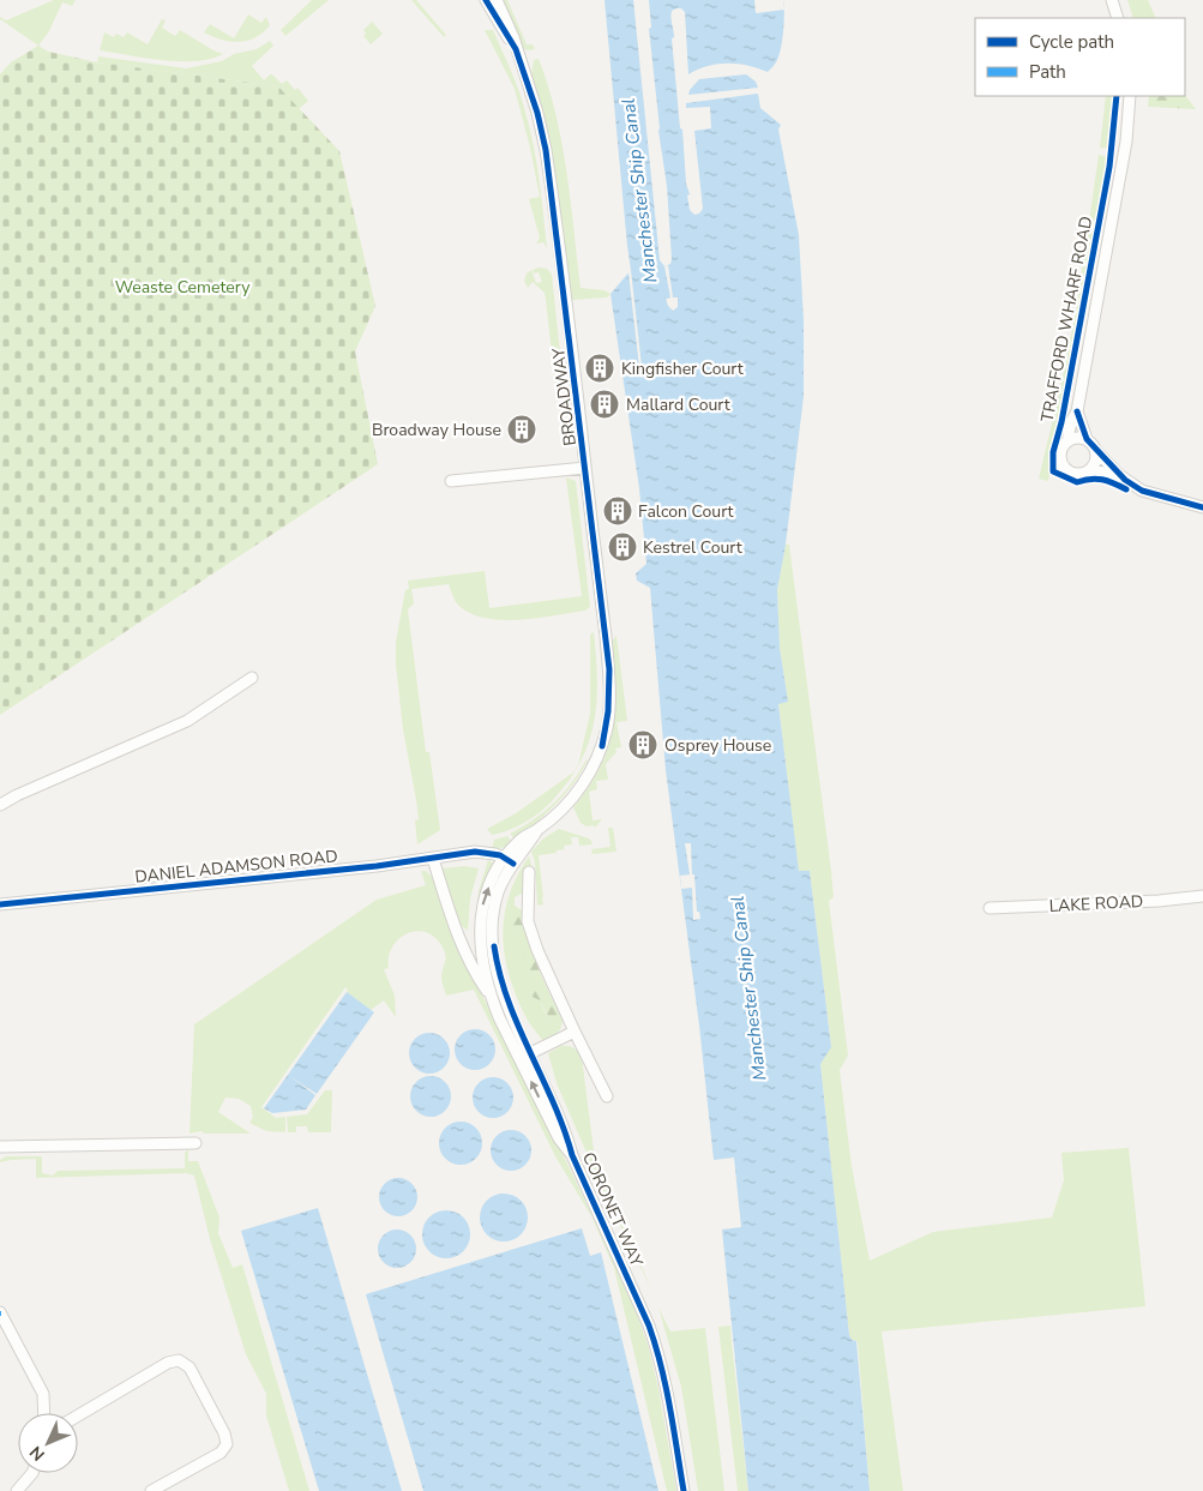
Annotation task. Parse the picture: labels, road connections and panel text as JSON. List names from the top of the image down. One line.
{"streets":{"street":["TRAFFORD WHARF ROAD","BROADWAY","DANIEL ADAMSON ROAD","LAKE ROAD","CORONET WAY"]},"crossings":[["BROADWAY","CORONET WAY"],["DANIEL ADAMSON ROAD","CORONET WAY"]],"water":["Manchester Ship Canal"],"parks":["Weaste Cemetery"],"places":{"building":["Kingfisher Court","Mallard Court","Broadway House","Falcon Court","Kestrel Court","Osprey House"]},"legend":["Cycle path","Path"],"north":"bottom left"}
